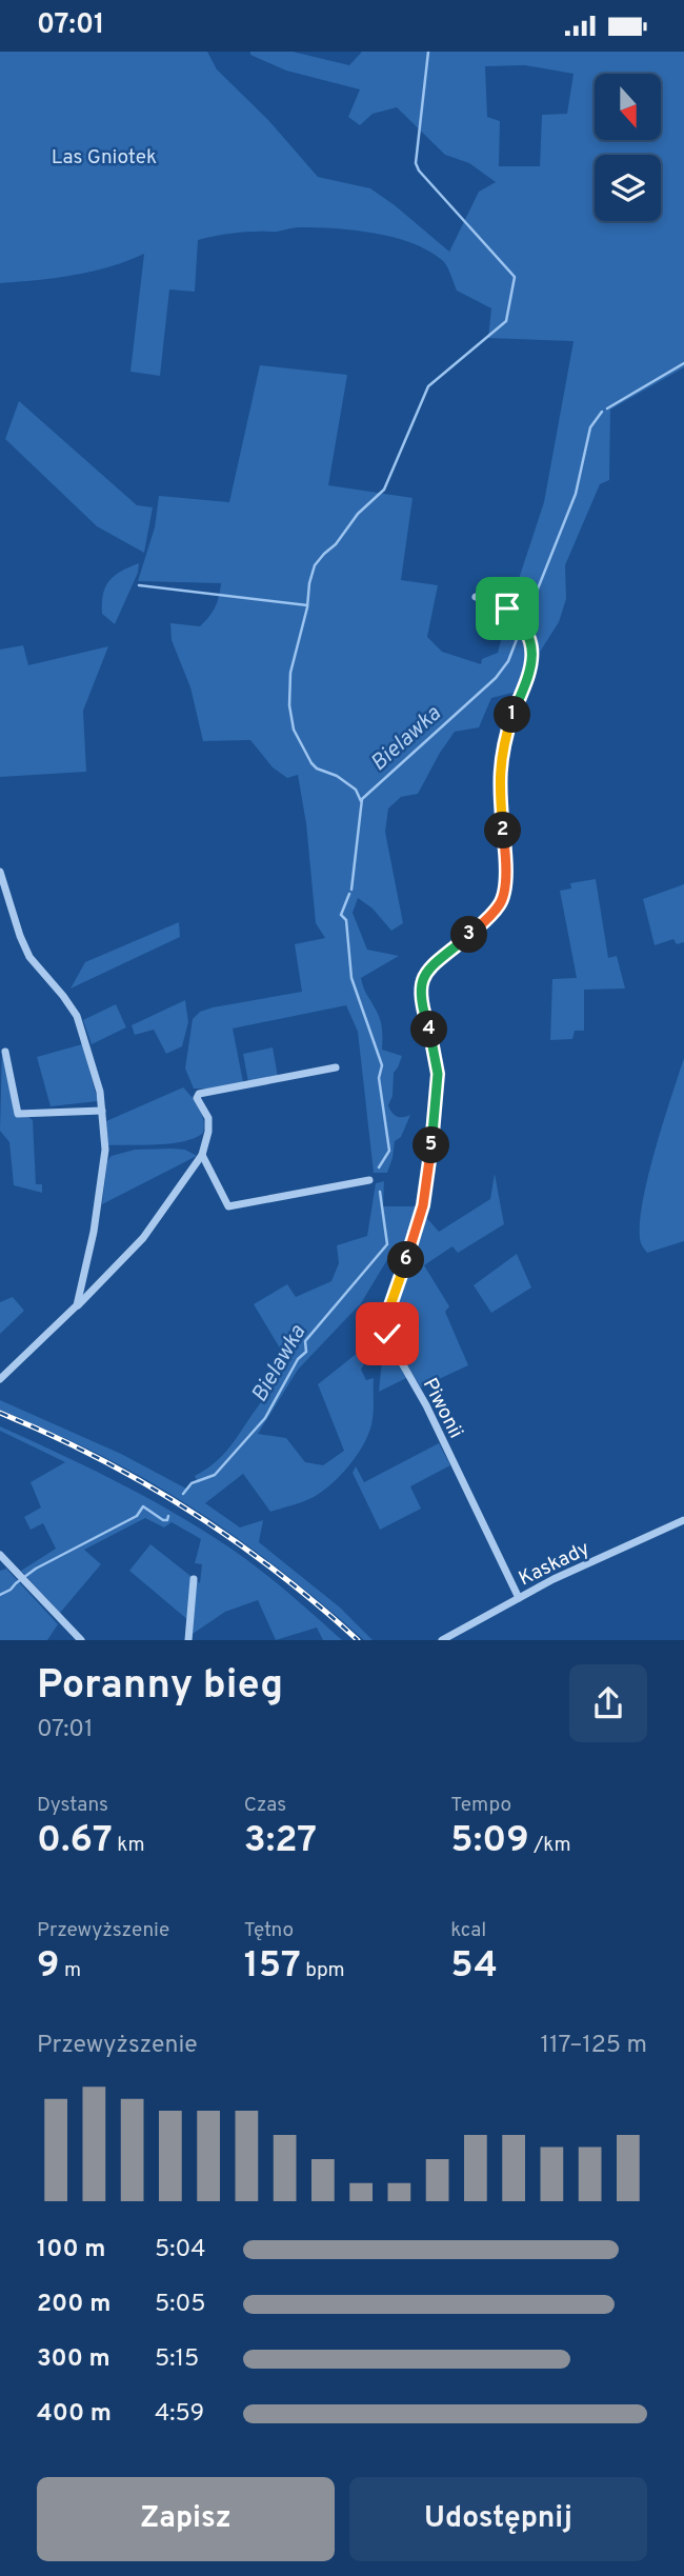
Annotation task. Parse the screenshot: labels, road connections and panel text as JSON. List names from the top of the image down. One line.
{"streets":{"street":["Piwonii","Kaskady"]},"crossings":[["Piwonii","Kaskady"]],"water":["Bielawka"],"parks":["Las Gniotek"],"north":"bottom","page":{"status":"07:01","pins":["1","2","3","4","5","6"],"heading":["Poranny bieg","07:01"],"stats":[["Dystans","0.67 km"],["Czas","3:27"],["Tempo","5:09 /km"],["Przewyższenie","9 m"],["Tętno","157 bpm"],["kcal","54"]],"chart":["Przewyższenie","117–125 m"],"list":[{"name":"100 m","note":"5:04"},{"name":"200 m","note":"5:05"},{"name":"300 m","note":"5:15"},{"name":"400 m","note":"4:59"}],"buttons":["Zapisz","Udostępnij"]}}
